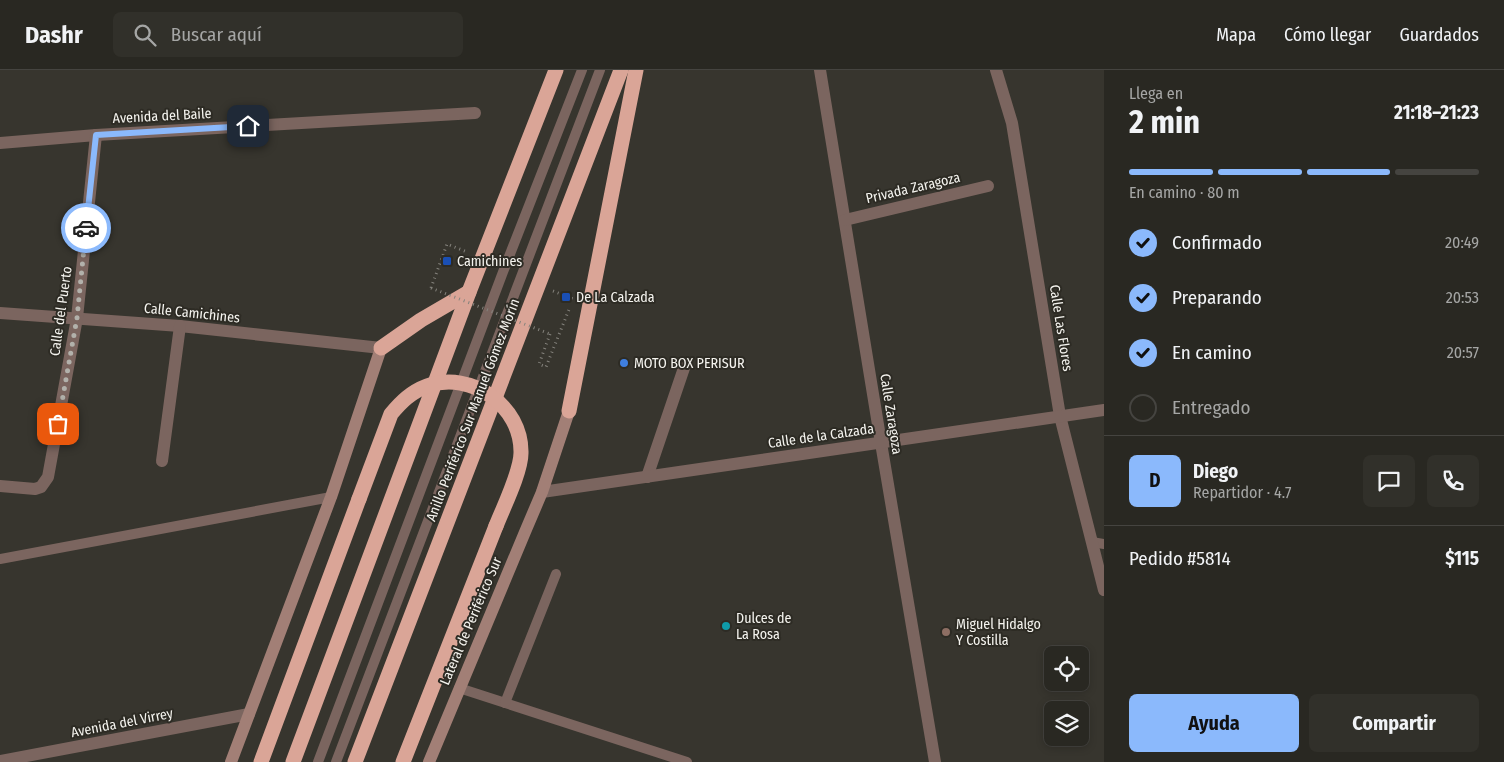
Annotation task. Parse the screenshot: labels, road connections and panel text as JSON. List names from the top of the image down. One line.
{"streets":{"highway":["Anillo Periférico Sur Manuel Gómez Morín"],"street":["Avenida del Baile","Privada Zaragoza","Calle del Puerto","Calle Camichines","Calle Las Flores","Calle Zaragoza","Calle de la Calzada","Lateral de Periférico Sur","Avenida del Virrey"]},"crossings":[["Avenida del Baile","Calle del Puerto"],["Privada Zaragoza","Calle Zaragoza"],["Calle del Puerto","Calle Camichines"],["Calle Las Flores","Calle de la Calzada"],["Calle Zaragoza","Calle de la Calzada"],["Calle de la Calzada","Lateral de Periférico Sur"]],"places":{"transit":["Camichines","De La Calzada"],"other":["MOTO BOX PERISUR","Dulces de La Rosa","Miguel Hidalgo Y Costilla"]},"page":{"header":"Dashr","search":"Buscar aquí","nav":["Mapa","Cómo llegar","Guardados"],"heading":["2 min","Llega en","21:18–21:23"],"panel":["Diego","Repartidor · 4.7","Pedido #5814","$115"],"bar":"En camino · 80 m","list":[["Confirmado","20:49"],["Preparando","20:53"],["En camino","20:57"],"Entregado"],"round":"D","buttons":["Ayuda","Compartir"]}}
